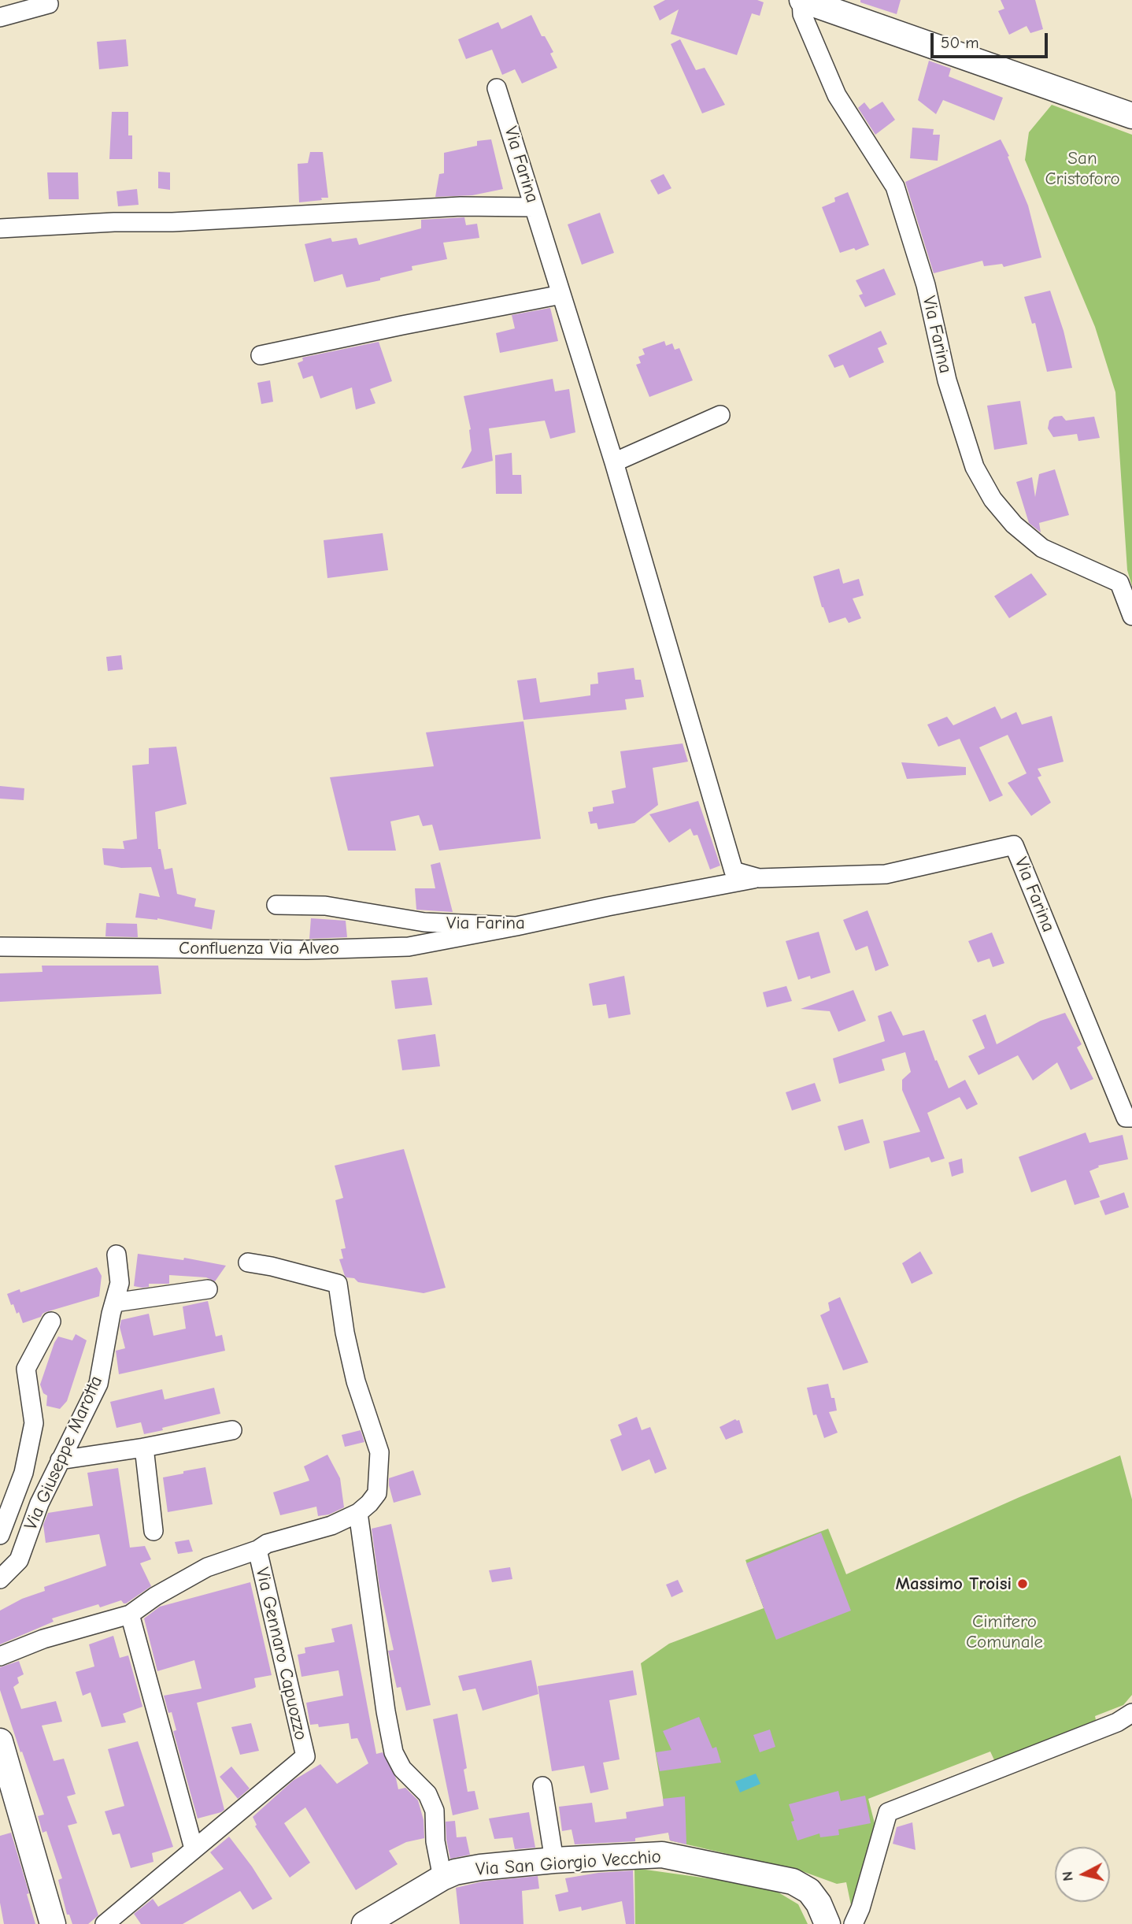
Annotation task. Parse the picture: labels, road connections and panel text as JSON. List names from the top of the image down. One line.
{"streets":{"street":["Via Farina","Confluenza Via Alveo","Via Giuseppe Marotta","Via Gennaro Capuozzo","Via San Giorgio Vecchio"]},"crossings":[["Via Farina","Confluenza Via Alveo"]],"parks":["San Cristoforo","Cimitero Comunale"],"places":["Massimo Troisi"],"scale_bar":"50 m","north":"left"}
